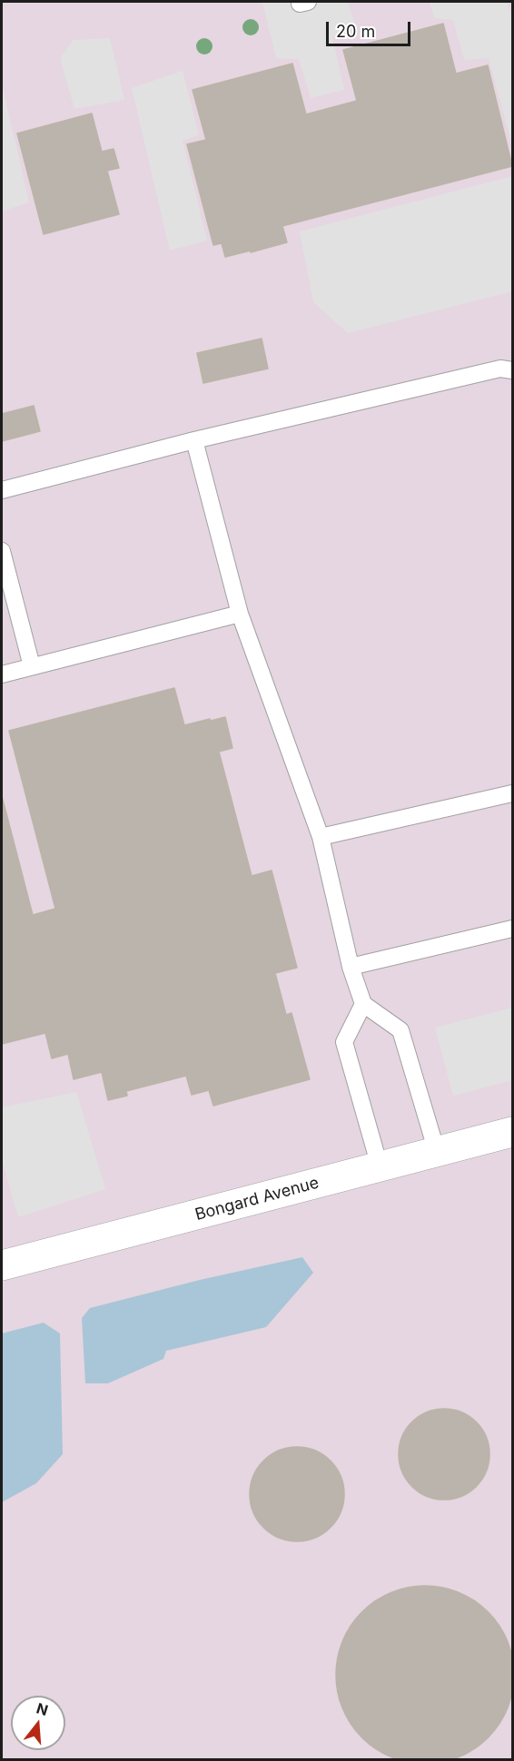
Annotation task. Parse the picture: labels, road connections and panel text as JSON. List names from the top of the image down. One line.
{"streets":{"street":["Bongard Avenue"]},"scale_bar":"20 m","north":"top"}
